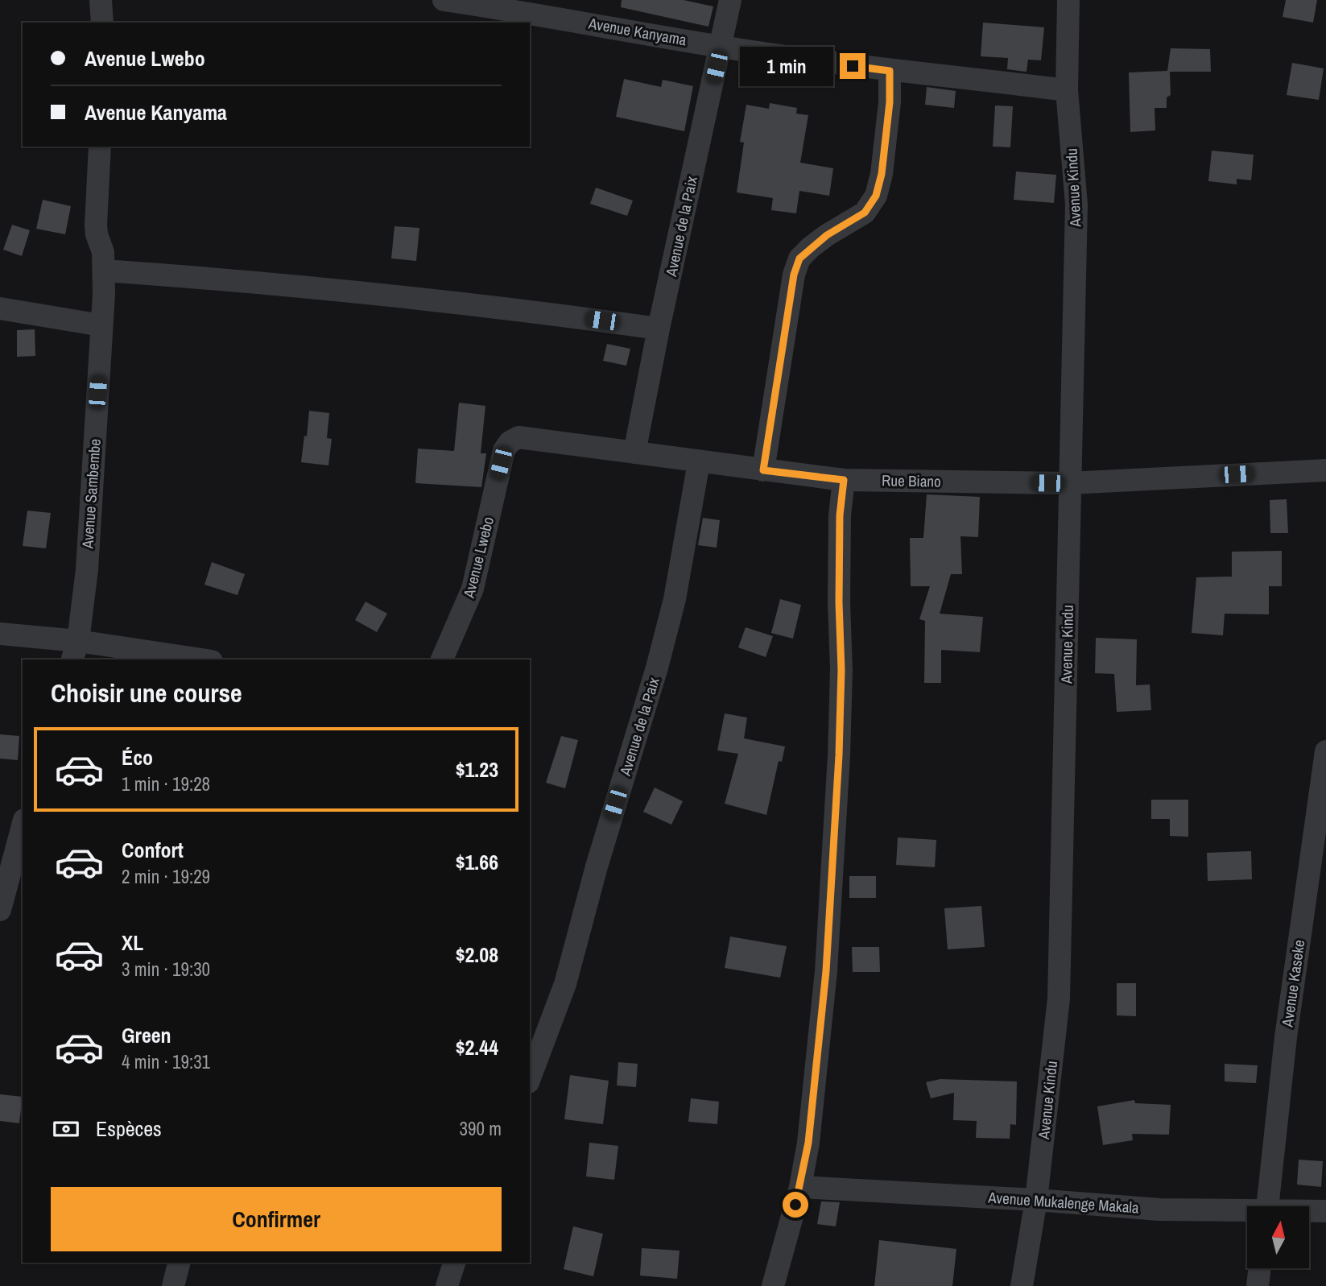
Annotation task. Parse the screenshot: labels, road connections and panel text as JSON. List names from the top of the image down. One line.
{"streets":{"street":["Avenue Kanyama","Avenue Kindu","Avenue de la Paix","Rue Biano","Avenue Sambembe","Avenue Lwebo","Avenue Kaseke","Avenue Mukalenge Makala"]},"crossings":[["Avenue Kanyama","Avenue Kindu"],["Avenue Kanyama","Avenue de la Paix"],["Avenue Kindu","Rue Biano"],["Avenue Kindu","Avenue Mukalenge Makala"],["Avenue de la Paix","Rue Biano"],["Rue Biano","Avenue Lwebo"]],"north":"top","page":{"banner":["Avenue Lwebo","Avenue Kanyama"],"bubble":"1 min","heading":"Choisir une course","list":[{"name":"Éco","note":"1 min · 19:28","value":"$1.23"},{"name":"Confort","note":"2 min · 19:29","value":"$1.66"},{"name":"XL","note":"3 min · 19:30","value":"$2.08"},{"name":"Green","note":"4 min · 19:31","value":"$2.44"}],"pay":["Espèces","390 m"],"buttons":"Confirmer"}}
